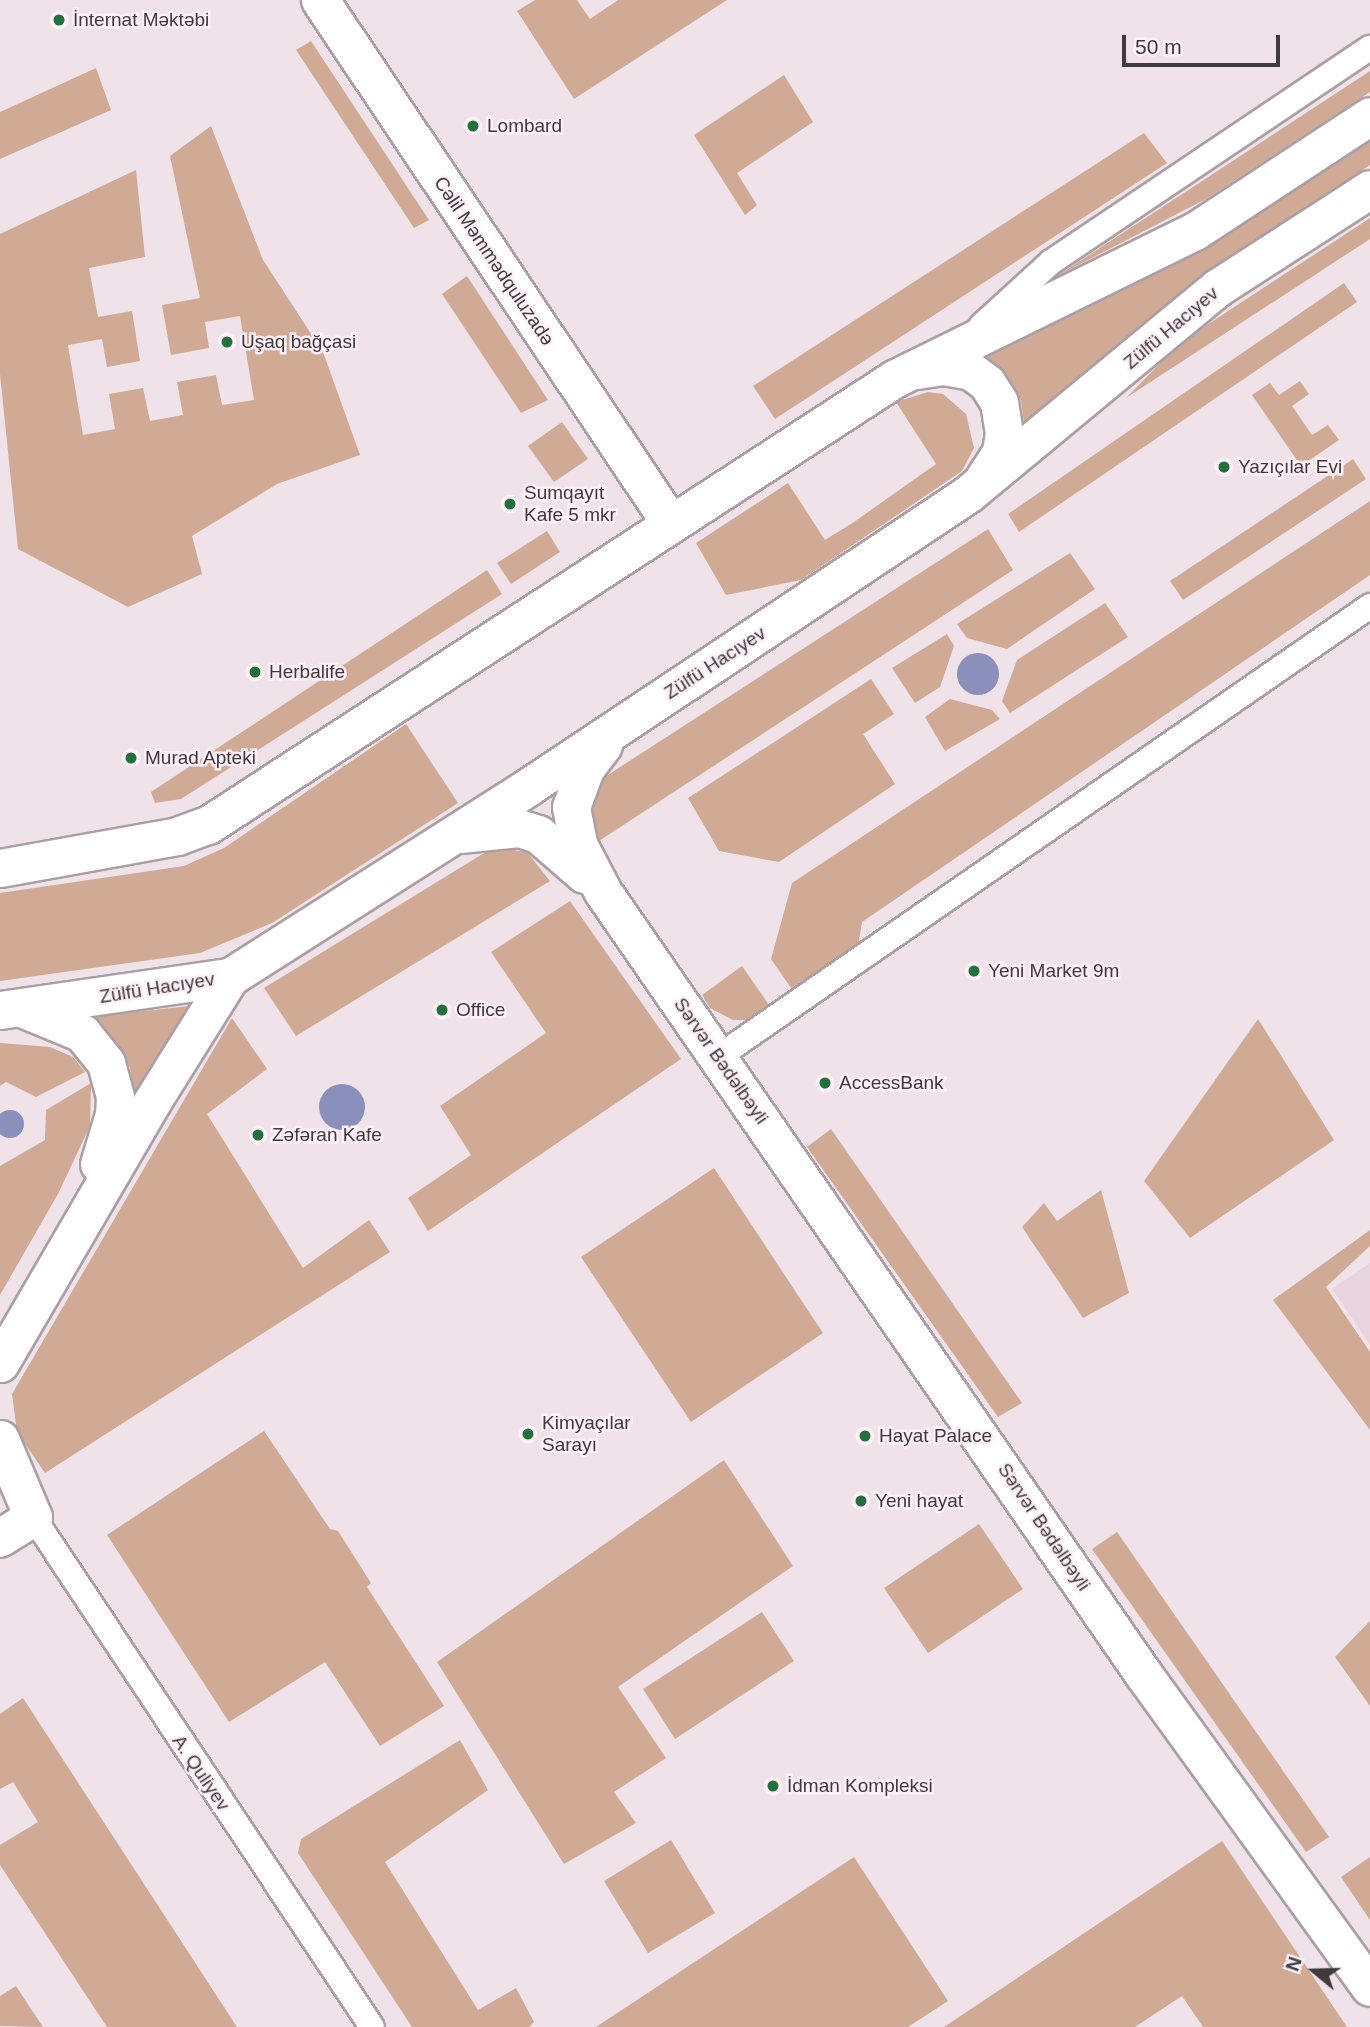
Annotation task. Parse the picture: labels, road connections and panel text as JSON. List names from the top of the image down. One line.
{"streets":{"main road":["Cəlil Məmmədquluzadə","Zülfü Hacıyev","Sərvər Bədəlbəyli"],"street":["A. Quliyev"]},"places":["İnternat Məktəbi","Lombard","Uşaq bağçasi","Yazıçılar Evi","Sumqayıt Kafe 5 mkr","Herbalife","Murad Apteki","Yeni Market 9m","Office","AccessBank","Zәfәran Kafe","Kimyaçılar Sarayı","Hayat Palace","Yeni hayat","İdman Kompleksi"],"scale_bar":"50 m","north":"left"}
